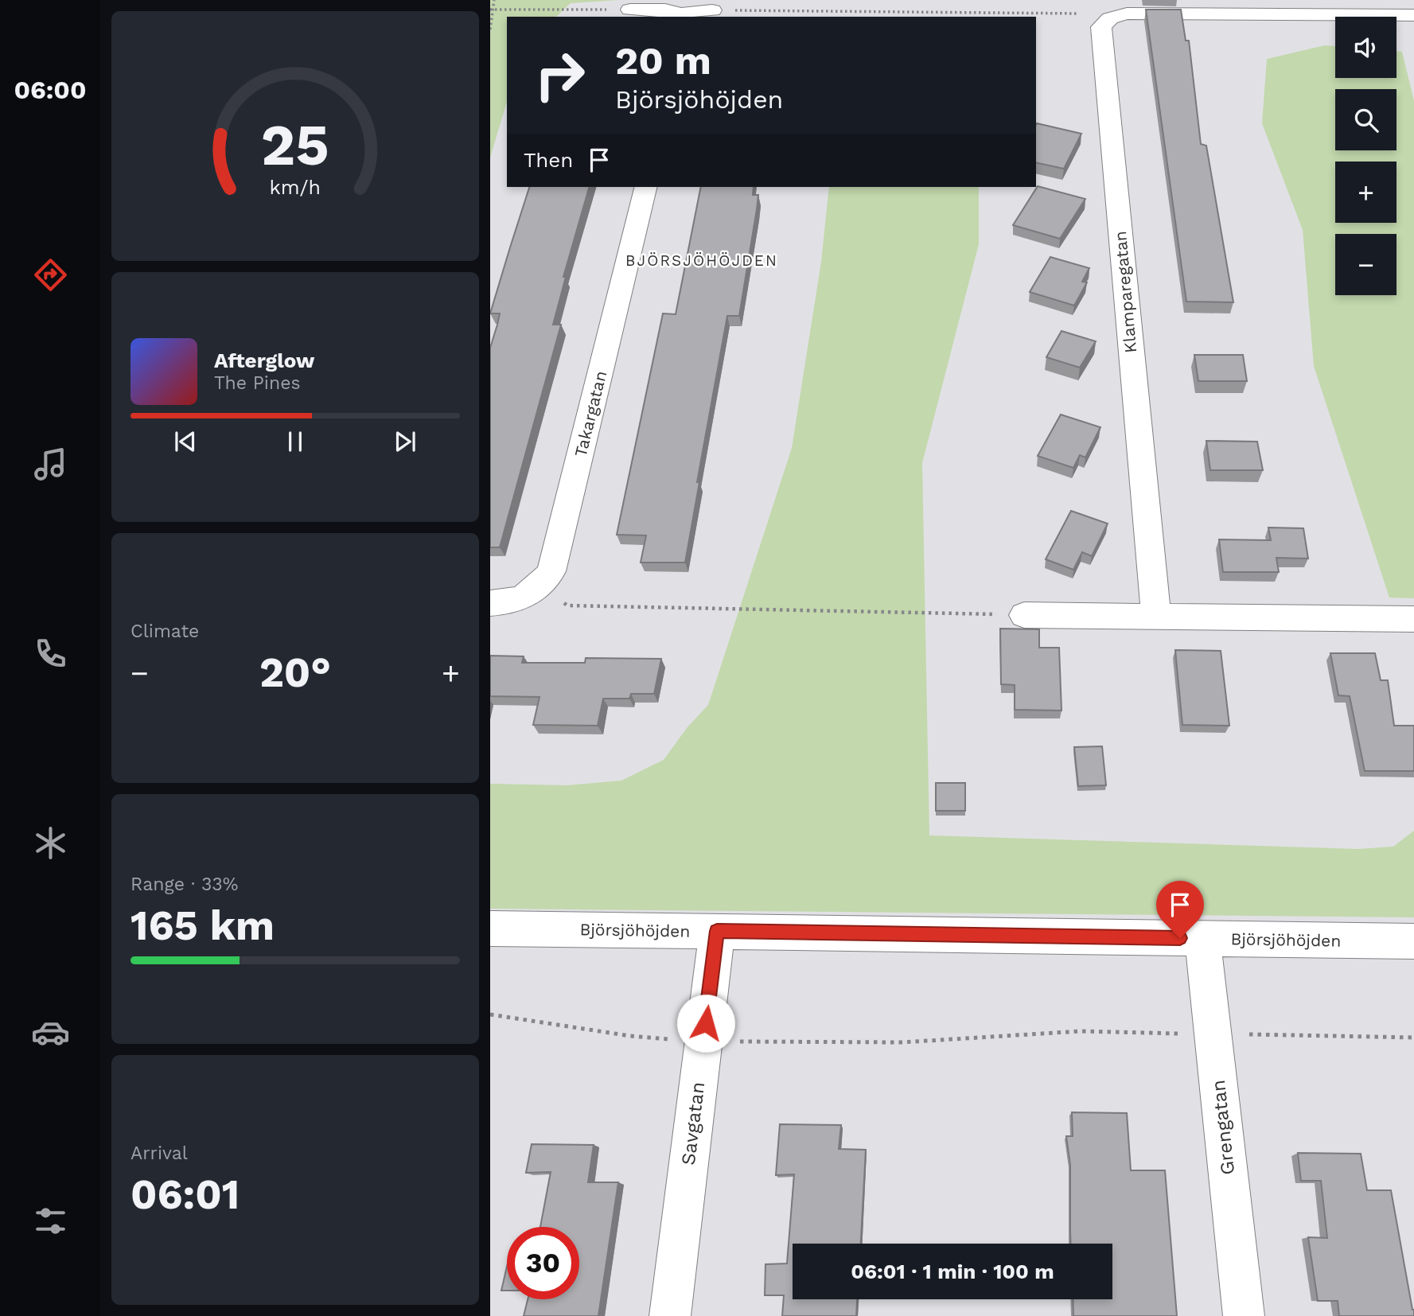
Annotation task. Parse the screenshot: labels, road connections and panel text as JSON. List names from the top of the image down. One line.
{"streets":{"street":["Klamparegatan","Takargatan","Björsjöhöjden","Savgatan","Grengatan"]},"crossings":[["Björsjöhöjden","Savgatan"],["Björsjöhöjden","Grengatan"]],"districts":["BJÖRSJÖHÖJDEN"],"page":{"tabs":"06:00","map_buttons":["+","−"],"turn":["20 m","Björsjöhöjden"],"then":"Then","song":["Afterglow","The Pines"],"tile":["Climate",["Range · 33%","165 km"],["Arrival","06:01"]],"heat":["−","20°","+"],"limit":"30","trip":"06:01 · 1 min · 100 m","gauge":["25","km/h"]}}
